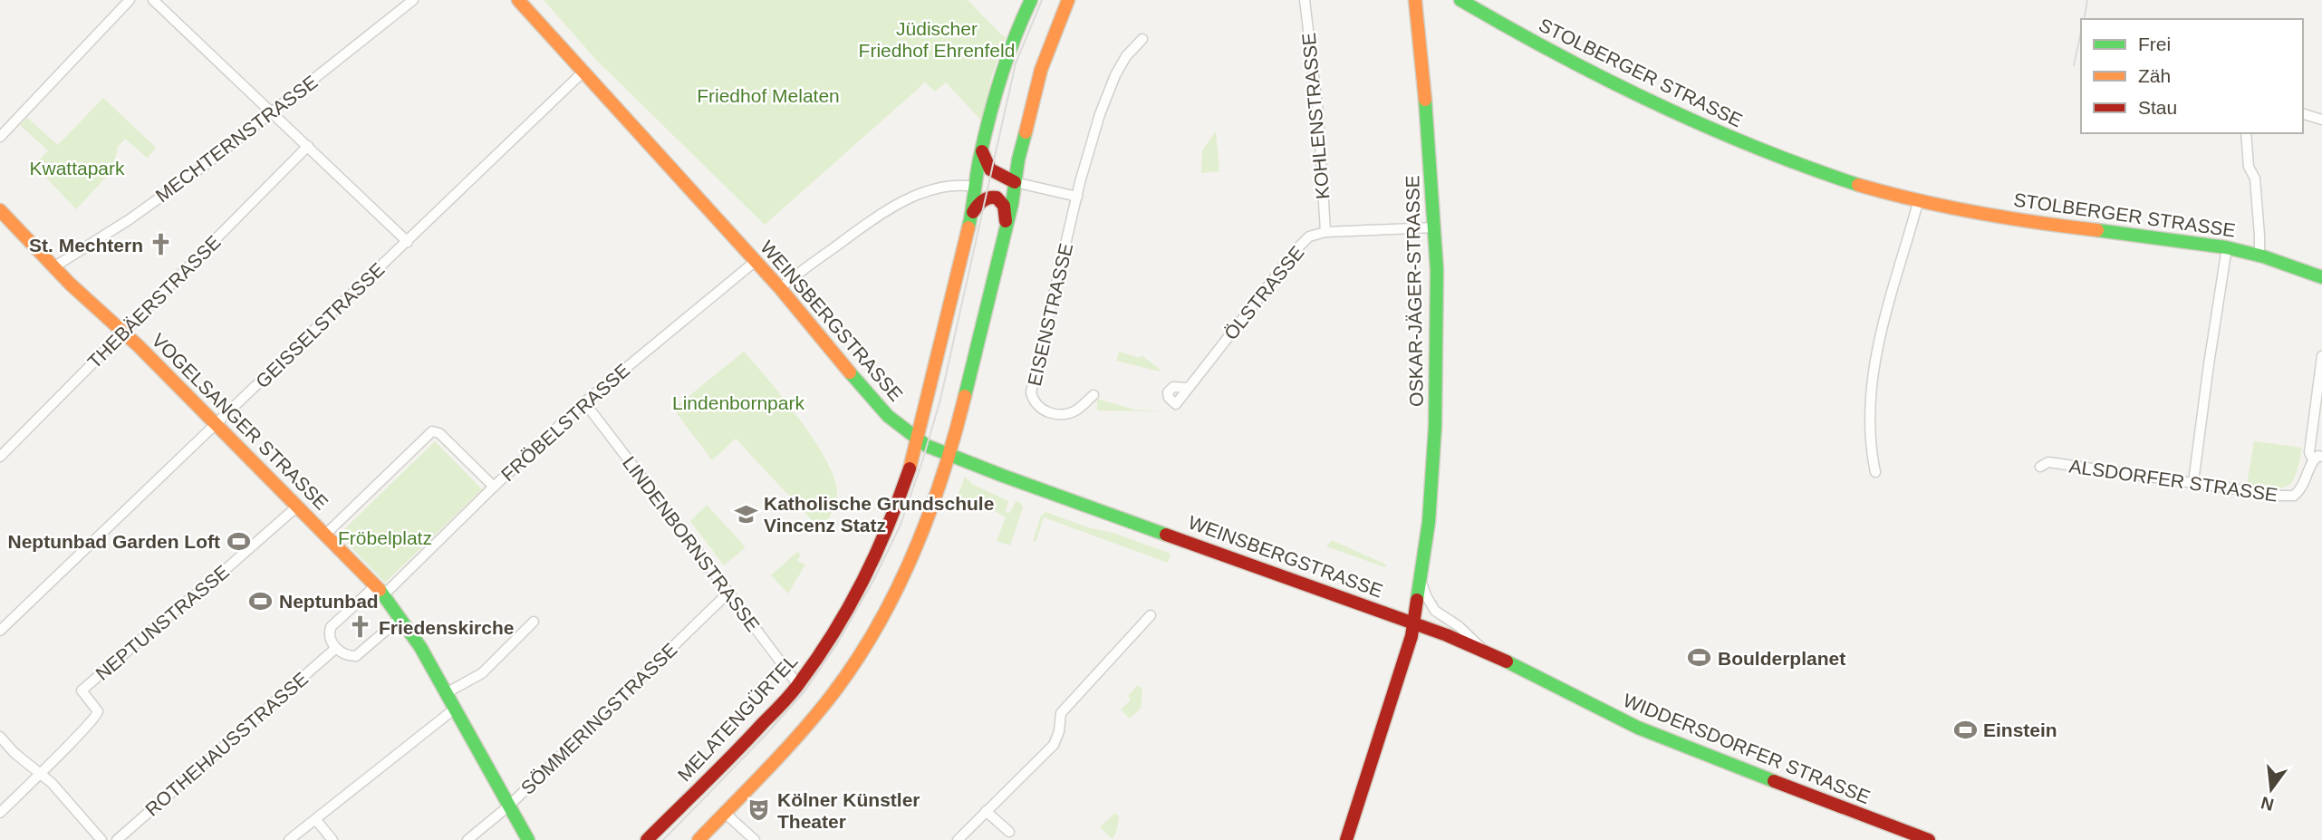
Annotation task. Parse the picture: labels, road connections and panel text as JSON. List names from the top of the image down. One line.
{"streets":{"street":["STOLBERGER STRASSE","KOHLENSTRASSE","MECHTERNSTRASSE","OSKAR-JÄGER-STRASSE","ÖLSTRASSE","THEBÄERSTRASSE","EISENSTRASSE","WEINSBERGSTRASSE","GEISSELSTRASSE","VOGELSANGER STRASSE","FRÖBELSTRASSE","ALSDORFER STRASSE","LINDENBORNSTRASSE","NEPTUNSTRASSE","MELATENGÜRTEL","SÖMMERINGSTRASSE","ROTHEHAUSSTRASSE","WIDDERSDORFER STRASSE"]},"crossings":[["KOHLENSTRASSE","ÖLSTRASSE"],["MECHTERNSTRASSE","VOGELSANGER STRASSE"],["OSKAR-JÄGER-STRASSE","ÖLSTRASSE"],["OSKAR-JÄGER-STRASSE","WEINSBERGSTRASSE"],["OSKAR-JÄGER-STRASSE","WIDDERSDORFER STRASSE"],["THEBÄERSTRASSE","VOGELSANGER STRASSE"],["WEINSBERGSTRASSE","GEISSELSTRASSE"],["WEINSBERGSTRASSE","FRÖBELSTRASSE"],["WEINSBERGSTRASSE","MELATENGÜRTEL"],["WEINSBERGSTRASSE","WIDDERSDORFER STRASSE"],["GEISSELSTRASSE","VOGELSANGER STRASSE"],["VOGELSANGER STRASSE","FRÖBELSTRASSE"],["VOGELSANGER STRASSE","NEPTUNSTRASSE"],["VOGELSANGER STRASSE","SÖMMERINGSTRASSE"],["FRÖBELSTRASSE","LINDENBORNSTRASSE"],["LINDENBORNSTRASSE","MELATENGÜRTEL"],["LINDENBORNSTRASSE","SÖMMERINGSTRASSE"]],"parks":["Jüdischer Friedhof Ehrenfeld","Friedhof Melaten","Kwattapark","Lindenbornpark","Fröbelplatz"],"places":{"church":["St. Mechtern","Friedenskirche"],"school or university":["Katholische Grundschule Vincenz Statz"],"sports":["Neptunbad Garden Loft","Neptunbad","Boulderplanet","Einstein"],"theatre":["Kölner Künstler Theater"]},"legend":["Frei","Zäh","Stau"],"north":"bottom"}
